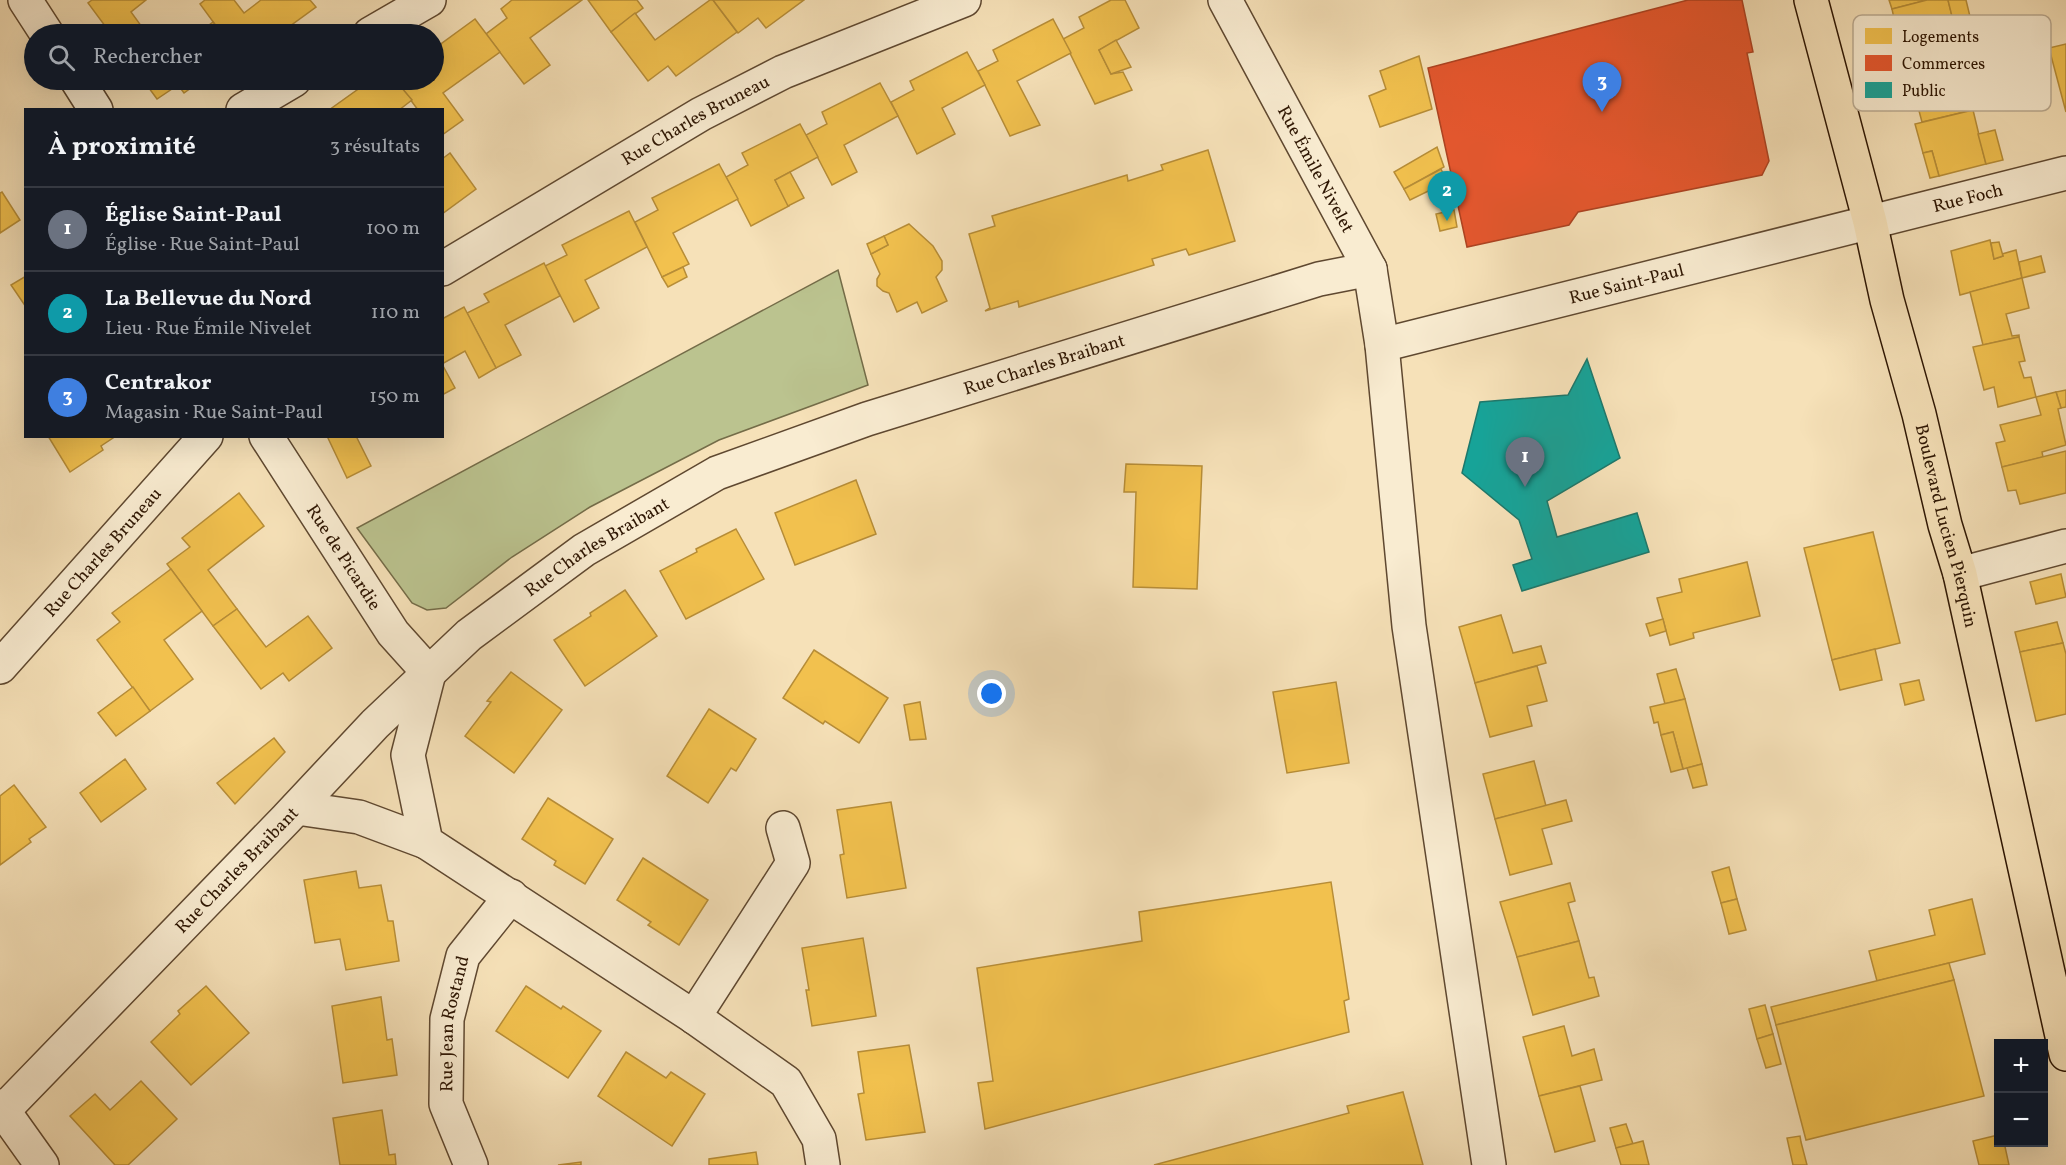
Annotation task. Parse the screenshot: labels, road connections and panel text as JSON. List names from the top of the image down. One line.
{"streets":{"main road":["Boulevard Lucien Pierquin"],"street":["Rue Charles Bruneau","Rue Émile Nivelet","Rue Foch","Rue Saint-Paul","Rue Charles Braibant","Rue de Picardie","Rue Jean Rostand"]},"crossings":[["Rue Émile Nivelet","Rue Saint-Paul"],["Rue Émile Nivelet","Rue Charles Braibant"],["Rue Foch","Rue Saint-Paul"],["Rue Foch","Boulevard Lucien Pierquin"],["Rue Saint-Paul","Boulevard Lucien Pierquin"],["Rue Charles Braibant","Rue de Picardie"]],"legend":["Logements","Commerces","Public"],"page":{"search":"Rechercher","pins":["3","2","1"],"heading":["À proximité","3 résultats"],"list":[{"mark":"1","name":"Église Saint-Paul","note":"Église · Rue Saint-Paul","value":"100 m"},{"mark":"2","name":"La Bellevue du Nord","note":"Lieu · Rue Émile Nivelet","value":"110 m"},{"mark":"3","name":"Centrakor","note":"Magasin · Rue Saint-Paul","value":"150 m"}],"map_buttons":["+","−"]}}
